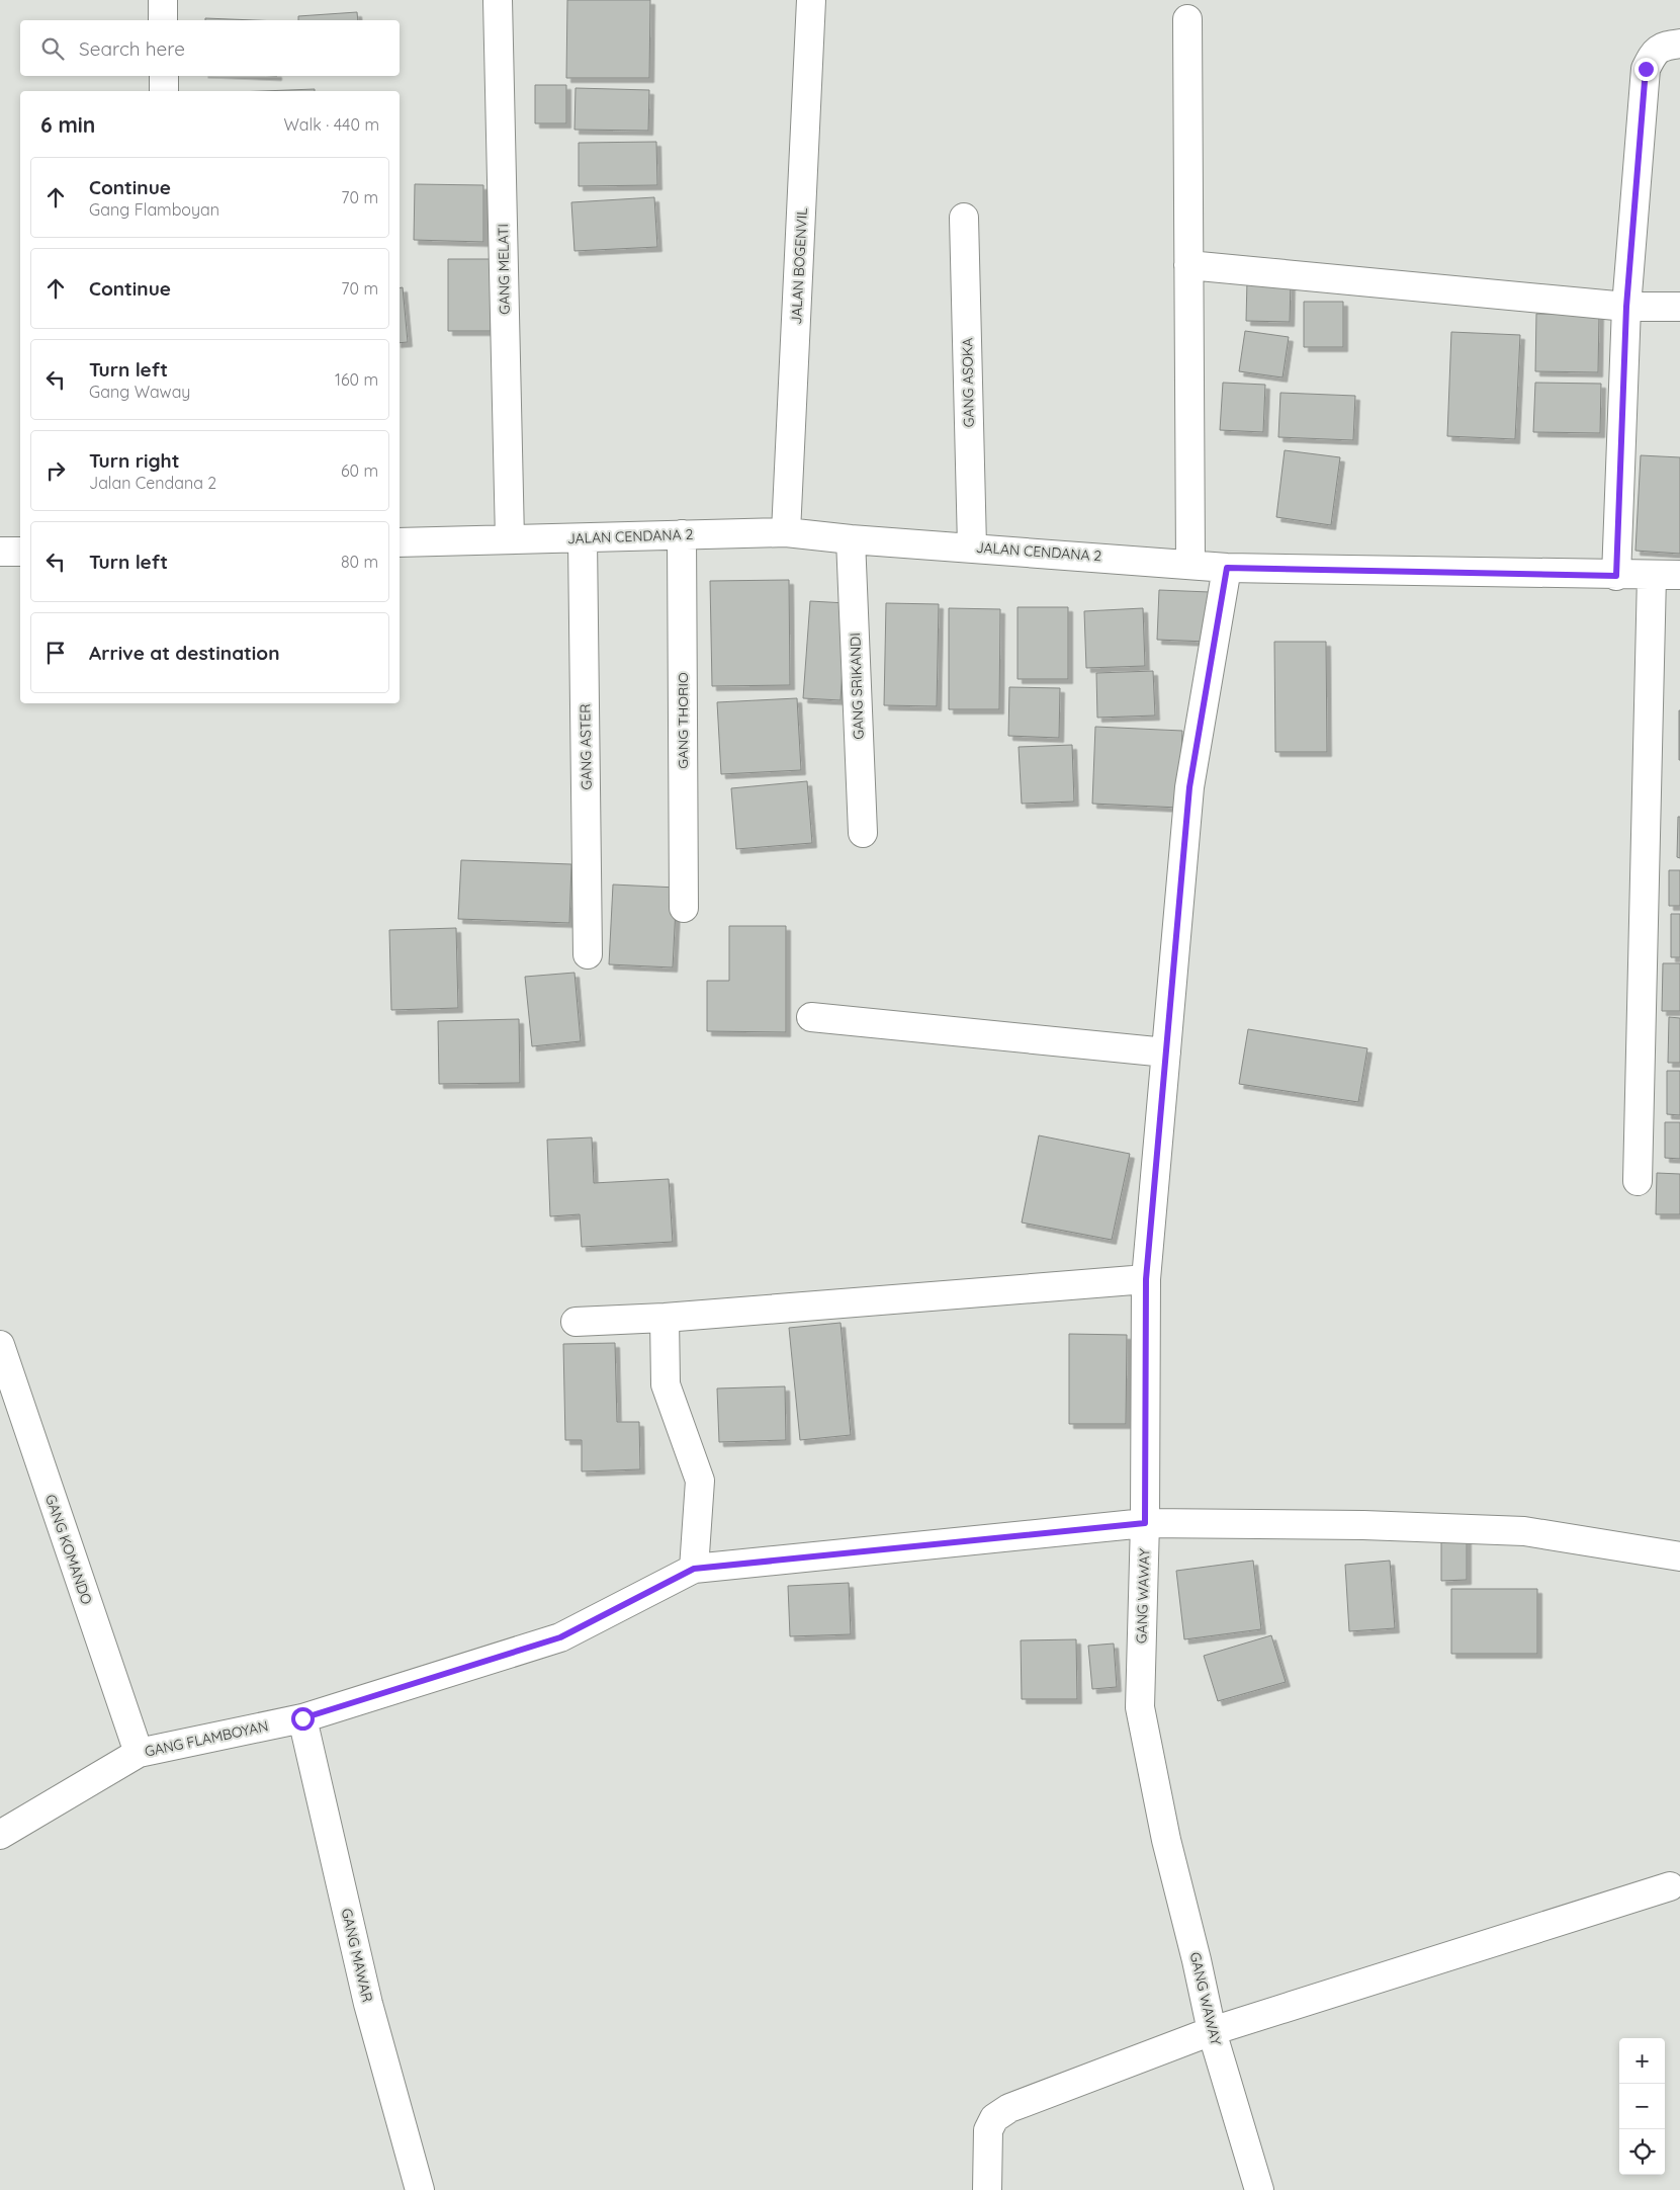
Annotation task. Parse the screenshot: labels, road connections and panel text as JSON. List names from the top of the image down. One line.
{"streets":{"street":["JALAN BOGENVIL","GANG MELATI","GANG ASOKA","JALAN CENDANA 2","GANG SRIKANDI","GANG THORIO","GANG ASTER","GANG KOMANDO","GANG WAWAY","GANG FLAMBOYAN","GANG MAWAR"]},"crossings":[["JALAN BOGENVIL","JALAN CENDANA 2"],["GANG MELATI","JALAN CENDANA 2"],["GANG ASOKA","JALAN CENDANA 2"],["JALAN CENDANA 2","GANG SRIKANDI"],["JALAN CENDANA 2","GANG THORIO"],["JALAN CENDANA 2","GANG ASTER"],["JALAN CENDANA 2","GANG WAWAY"],["GANG KOMANDO","GANG FLAMBOYAN"],["GANG FLAMBOYAN","GANG MAWAR"]],"page":{"search":"Search here","heading":["6 min","Walk · 440 m"],"list":[["Continue","Gang Flamboyan","70 m"],["Continue","70 m"],["Turn left","Gang Waway","160 m"],["Turn right","Jalan Cendana 2","60 m"],["Turn left","80 m"],"Arrive at destination"],"map_buttons":["+","−"]}}
